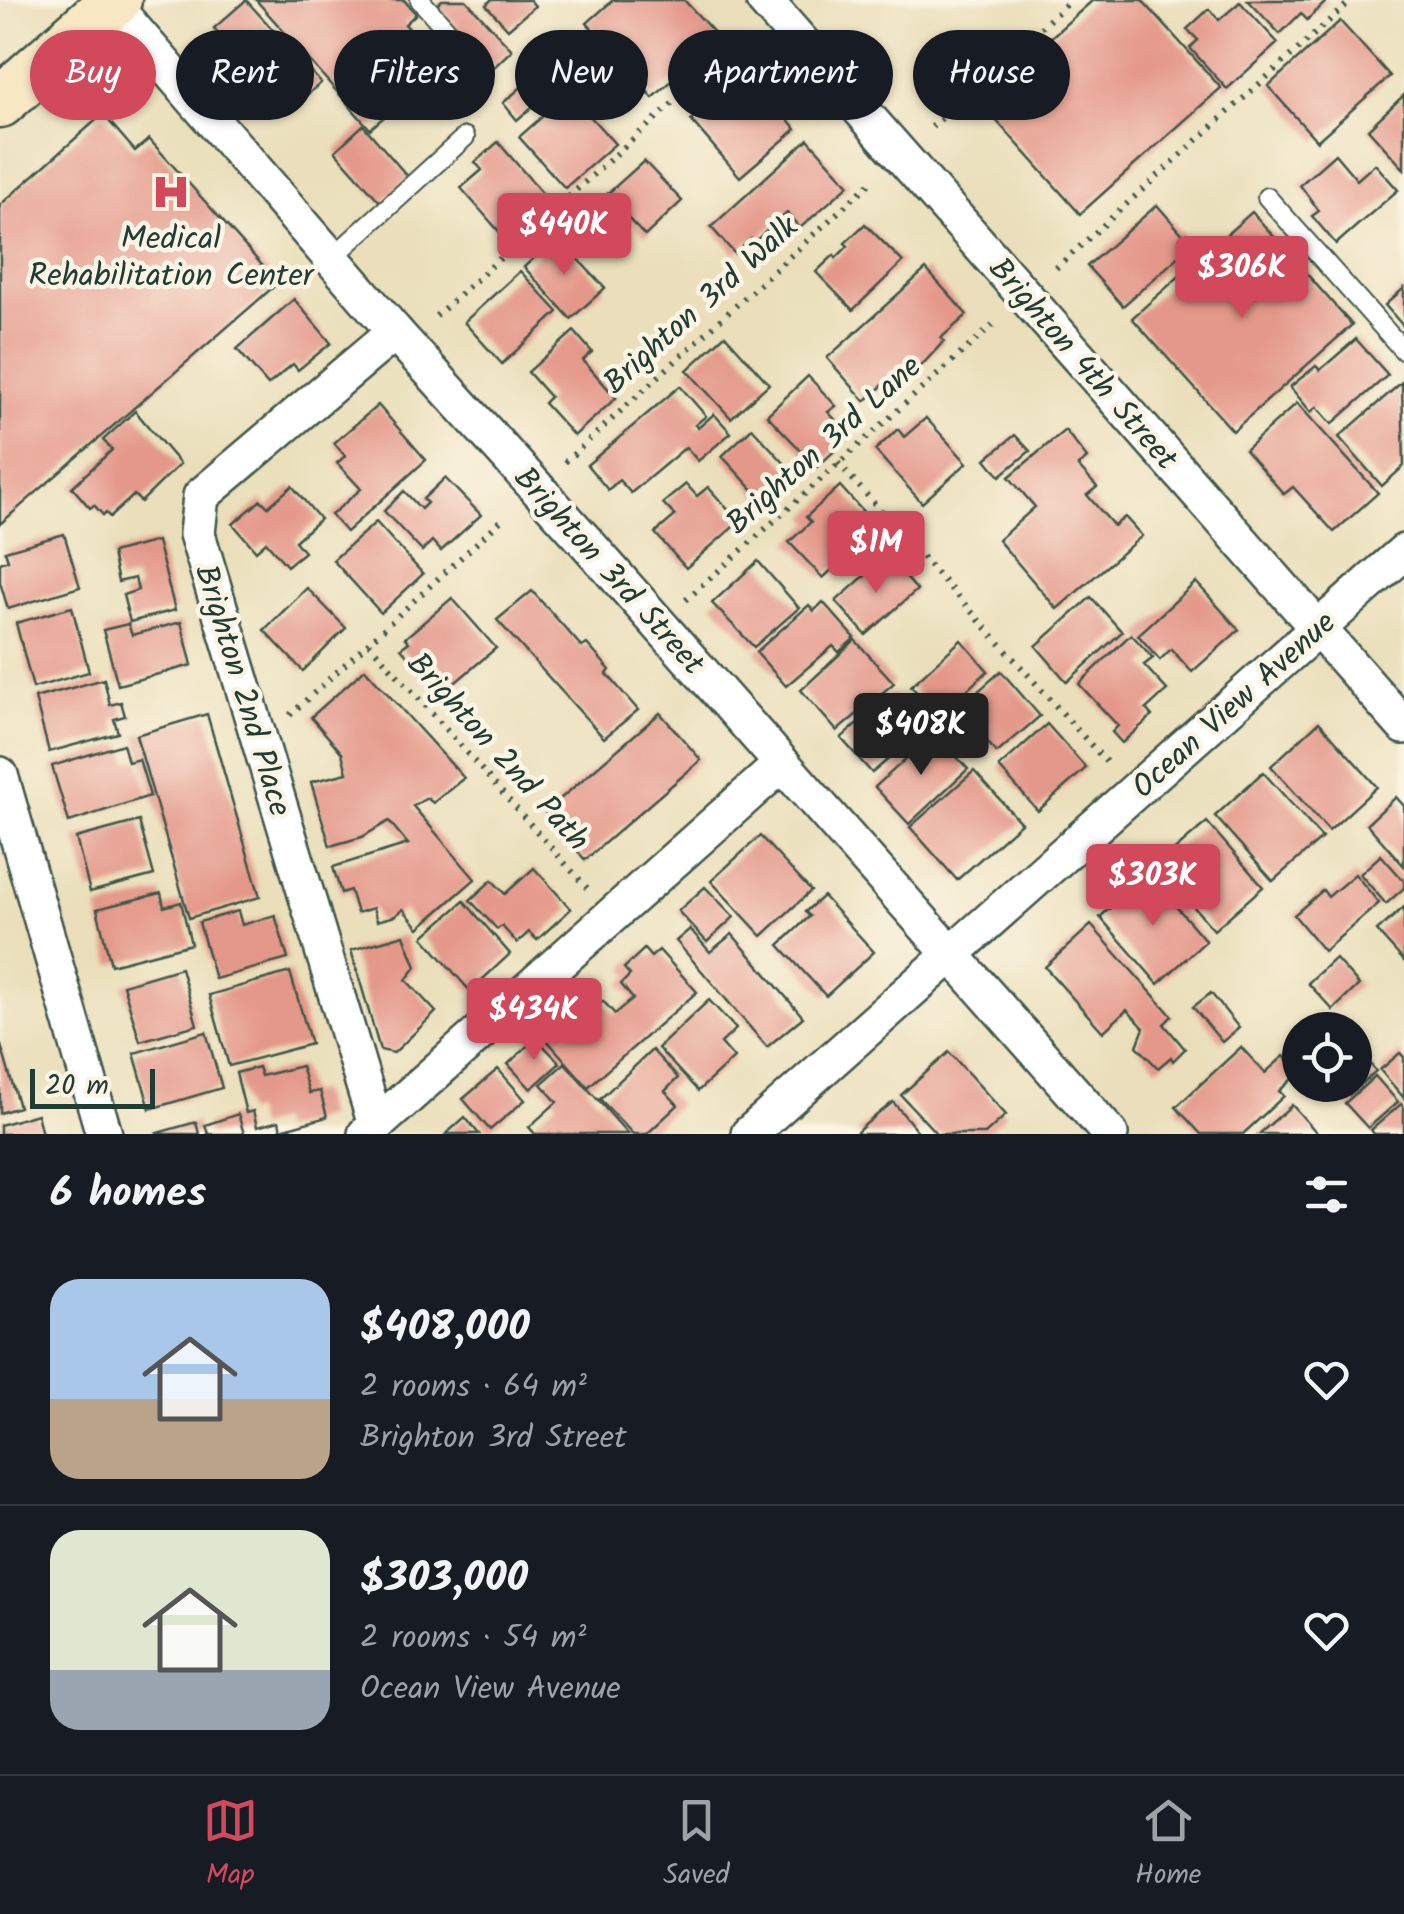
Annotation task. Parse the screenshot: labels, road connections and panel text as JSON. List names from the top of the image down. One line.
{"streets":{"street":["Brighton 4th Street","Brighton 3rd Street","Brighton 2nd Place","Ocean View Avenue"],"path":["Brighton 3rd Walk","Brighton 3rd Lane","Brighton 2nd Path"]},"crossings":[["Brighton 4th Street","Ocean View Avenue"],["Brighton 3rd Street","Brighton 2nd Place"],["Brighton 3rd Street","Ocean View Avenue"]],"places":{"hospital":["Medical Rehabilitation Center"]},"scale_bar":"20 m","page":{"chip":["Buy","Rent","Filters","New","Apartment","House"],"price":["$440K","$306K","$1M","$408K","$303K","$434K"],"scale":"20 m","heading":"6 homes","list":[{"name":"$408,000","note":"2 rooms · 64 m² · Brighton 3rd Street"},{"name":"$303,000","note":"2 rooms · 54 m² · Ocean View Avenue"}],"tabs":["Map","Saved","Home"]}}
